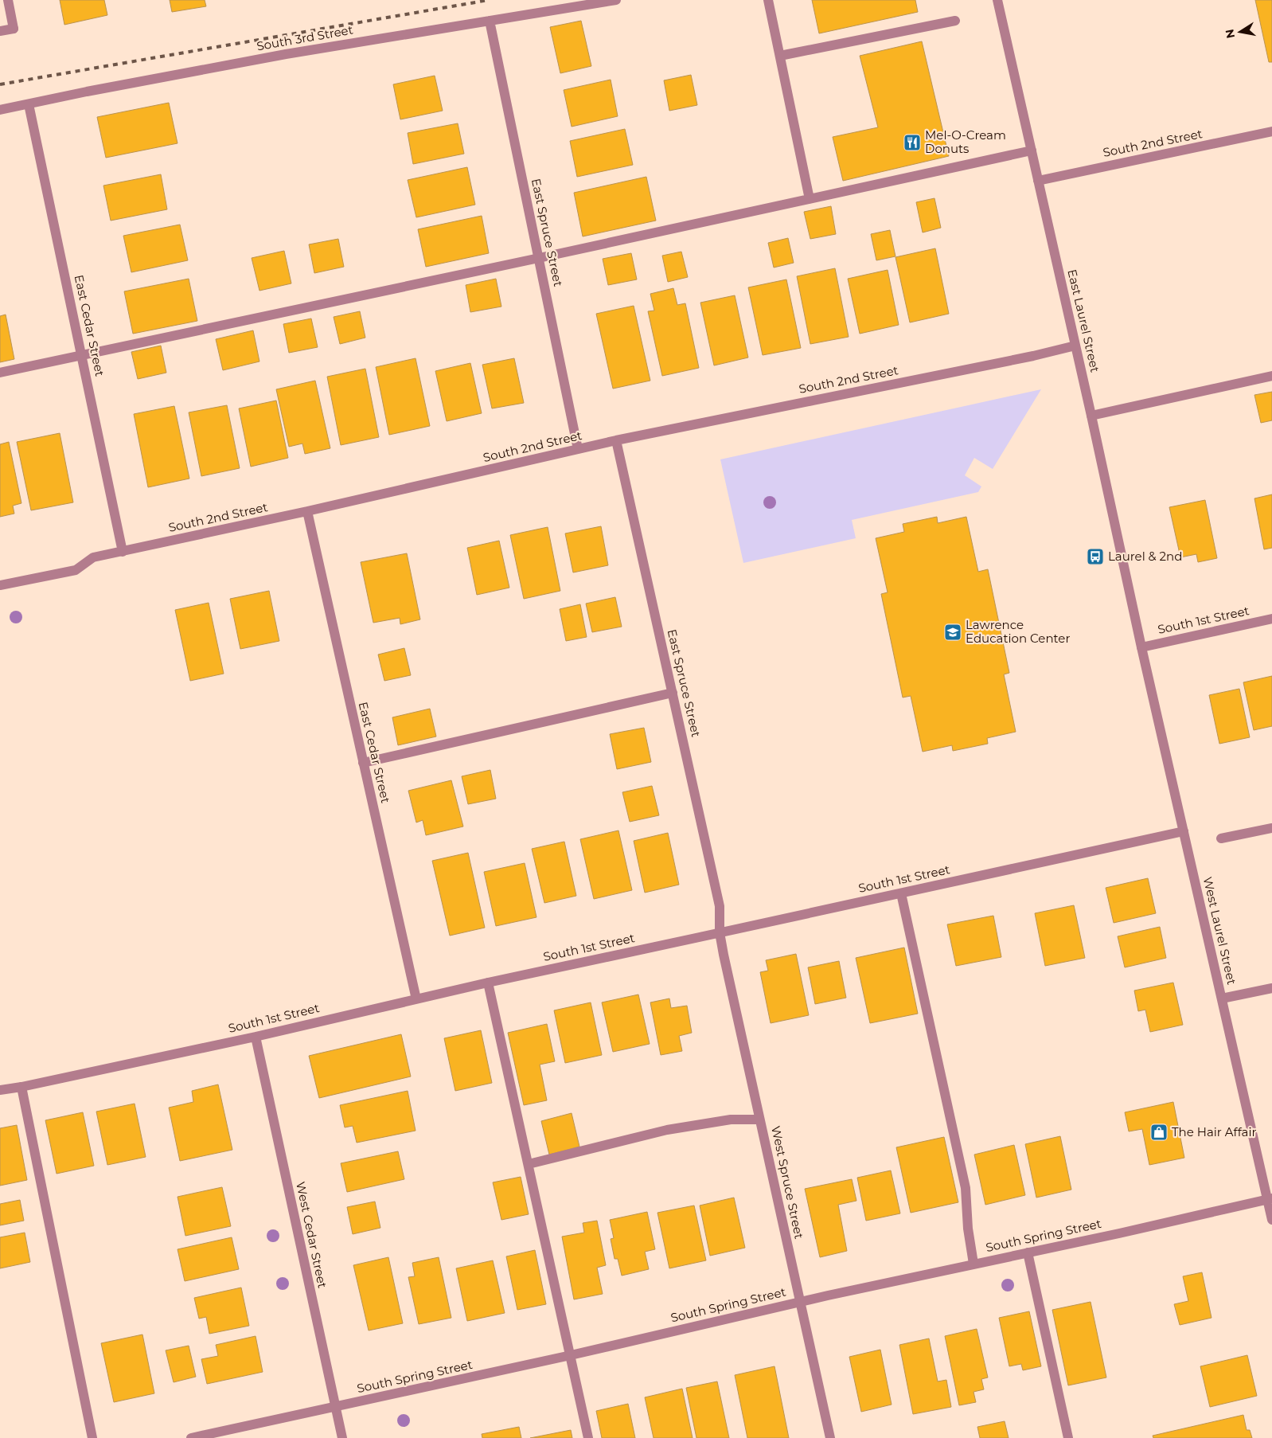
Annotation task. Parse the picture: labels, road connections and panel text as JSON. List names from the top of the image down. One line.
{"streets":{"street":["South 3rd Street","South 2nd Street","East Spruce Street","East Laurel Street","East Cedar Street","South 1st Street","West Laurel Street","West Spruce Street","West Cedar Street","South Spring Street"]},"crossings":[["South 3rd Street","East Spruce Street"],["South 3rd Street","East Cedar Street"],["South 2nd Street","East Spruce Street"],["South 2nd Street","East Laurel Street"],["South 2nd Street","East Cedar Street"],["East Spruce Street","South 1st Street"],["East Spruce Street","West Spruce Street"],["East Laurel Street","South 1st Street"],["East Laurel Street","West Laurel Street"],["East Cedar Street","South 1st Street"],["South 1st Street","West Laurel Street"],["South 1st Street","West Spruce Street"],["South 1st Street","West Cedar Street"],["West Laurel Street","South Spring Street"],["West Spruce Street","South Spring Street"],["West Cedar Street","South Spring Street"]],"places":{"restaurant":["Mel-O-Cream Donuts"],"bus stop":["Laurel & 2nd"],"school or university":["Lawrence Education Center"],"shop":["The Hair Affair"]},"north":"left"}
